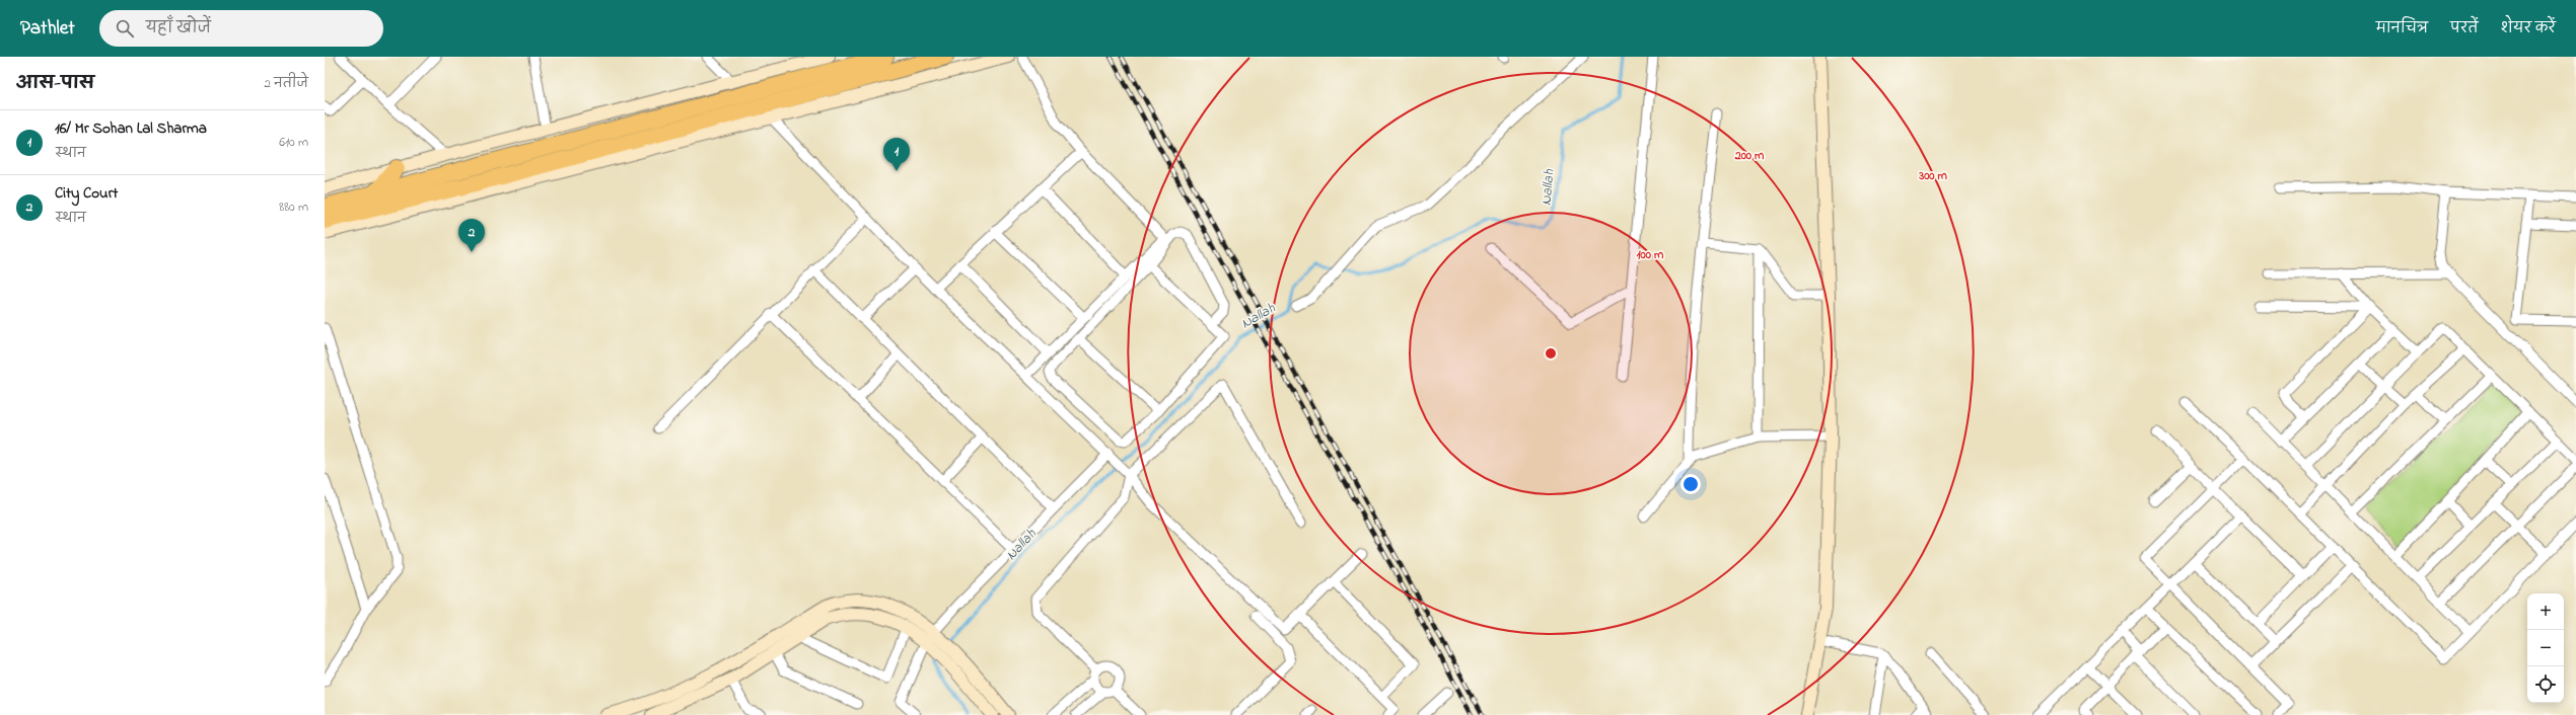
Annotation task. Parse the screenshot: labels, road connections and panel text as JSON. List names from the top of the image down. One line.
{"water":["Nallah"],"page":{"header":"Pathlet","search":"यहाँ खोजें","nav":["मानचित्र","परतें","शेयर करें"],"heading":["आस-पास","2 नतीजे"],"list":[{"mark":"1","name":"16/ Mr Sohan Lal Sharma","note":"स्थान","value":"610 m"},{"mark":"2","name":"City Court","note":"स्थान","value":"880 m"}],"pins":["1","2"],"map_buttons":["+","−"]},"rings":["200 m","300 m","100 m"]}
